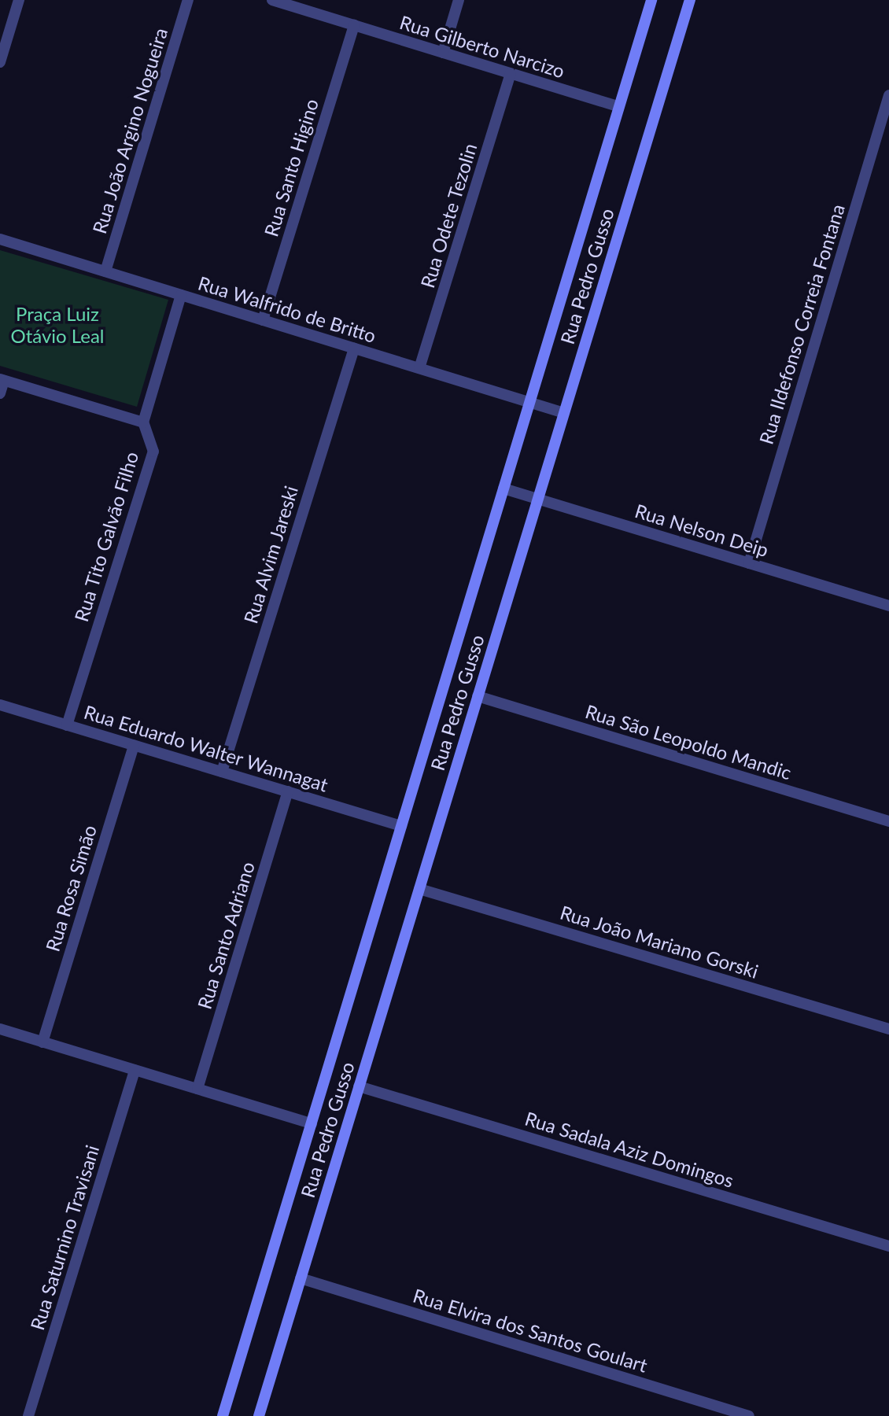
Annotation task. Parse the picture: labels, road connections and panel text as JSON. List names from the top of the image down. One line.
{"streets":{"main road":["Rua Pedro Gusso"],"street":["Rua Gilberto Narcizo","Rua João Argino Nogueira","Rua Santo Higino","Rua Odete Tezolin","Rua Walfrido de Britto","Rua Ildefonso Correia Fontana","Rua Nelson Deip","Rua Tito Galvão Filho","Rua Alvim Jareski","Rua São Leopoldo Mandic","Rua Eduardo Walter Wannagat","Rua Rosa Simão","Rua Santo Adriano","Rua João Mariano Gorski","Rua Sadala Aziz Domingos","Rua Saturnino Travisani","Rua Elvira dos Santos Goulart"]},"crossings":[["Rua Gilberto Narcizo","Rua Santo Higino"],["Rua Gilberto Narcizo","Rua Odete Tezolin"],["Rua Gilberto Narcizo","Rua Pedro Gusso"],["Rua João Argino Nogueira","Rua Walfrido de Britto"],["Rua Santo Higino","Rua Walfrido de Britto"],["Rua Odete Tezolin","Rua Walfrido de Britto"],["Rua Pedro Gusso","Rua Walfrido de Britto"],["Rua Pedro Gusso","Rua Nelson Deip"],["Rua Pedro Gusso","Rua São Leopoldo Mandic"],["Rua Pedro Gusso","Rua Eduardo Walter Wannagat"],["Rua Pedro Gusso","Rua João Mariano Gorski"],["Rua Pedro Gusso","Rua Sadala Aziz Domingos"],["Rua Pedro Gusso","Rua Elvira dos Santos Goulart"],["Rua Walfrido de Britto","Rua Alvim Jareski"],["Rua Ildefonso Correia Fontana","Rua Nelson Deip"],["Rua Tito Galvão Filho","Rua Eduardo Walter Wannagat"],["Rua Alvim Jareski","Rua Eduardo Walter Wannagat"],["Rua Eduardo Walter Wannagat","Rua Rosa Simão"],["Rua Eduardo Walter Wannagat","Rua Santo Adriano"]],"parks":["Praça Luiz Otávio Leal"]}
